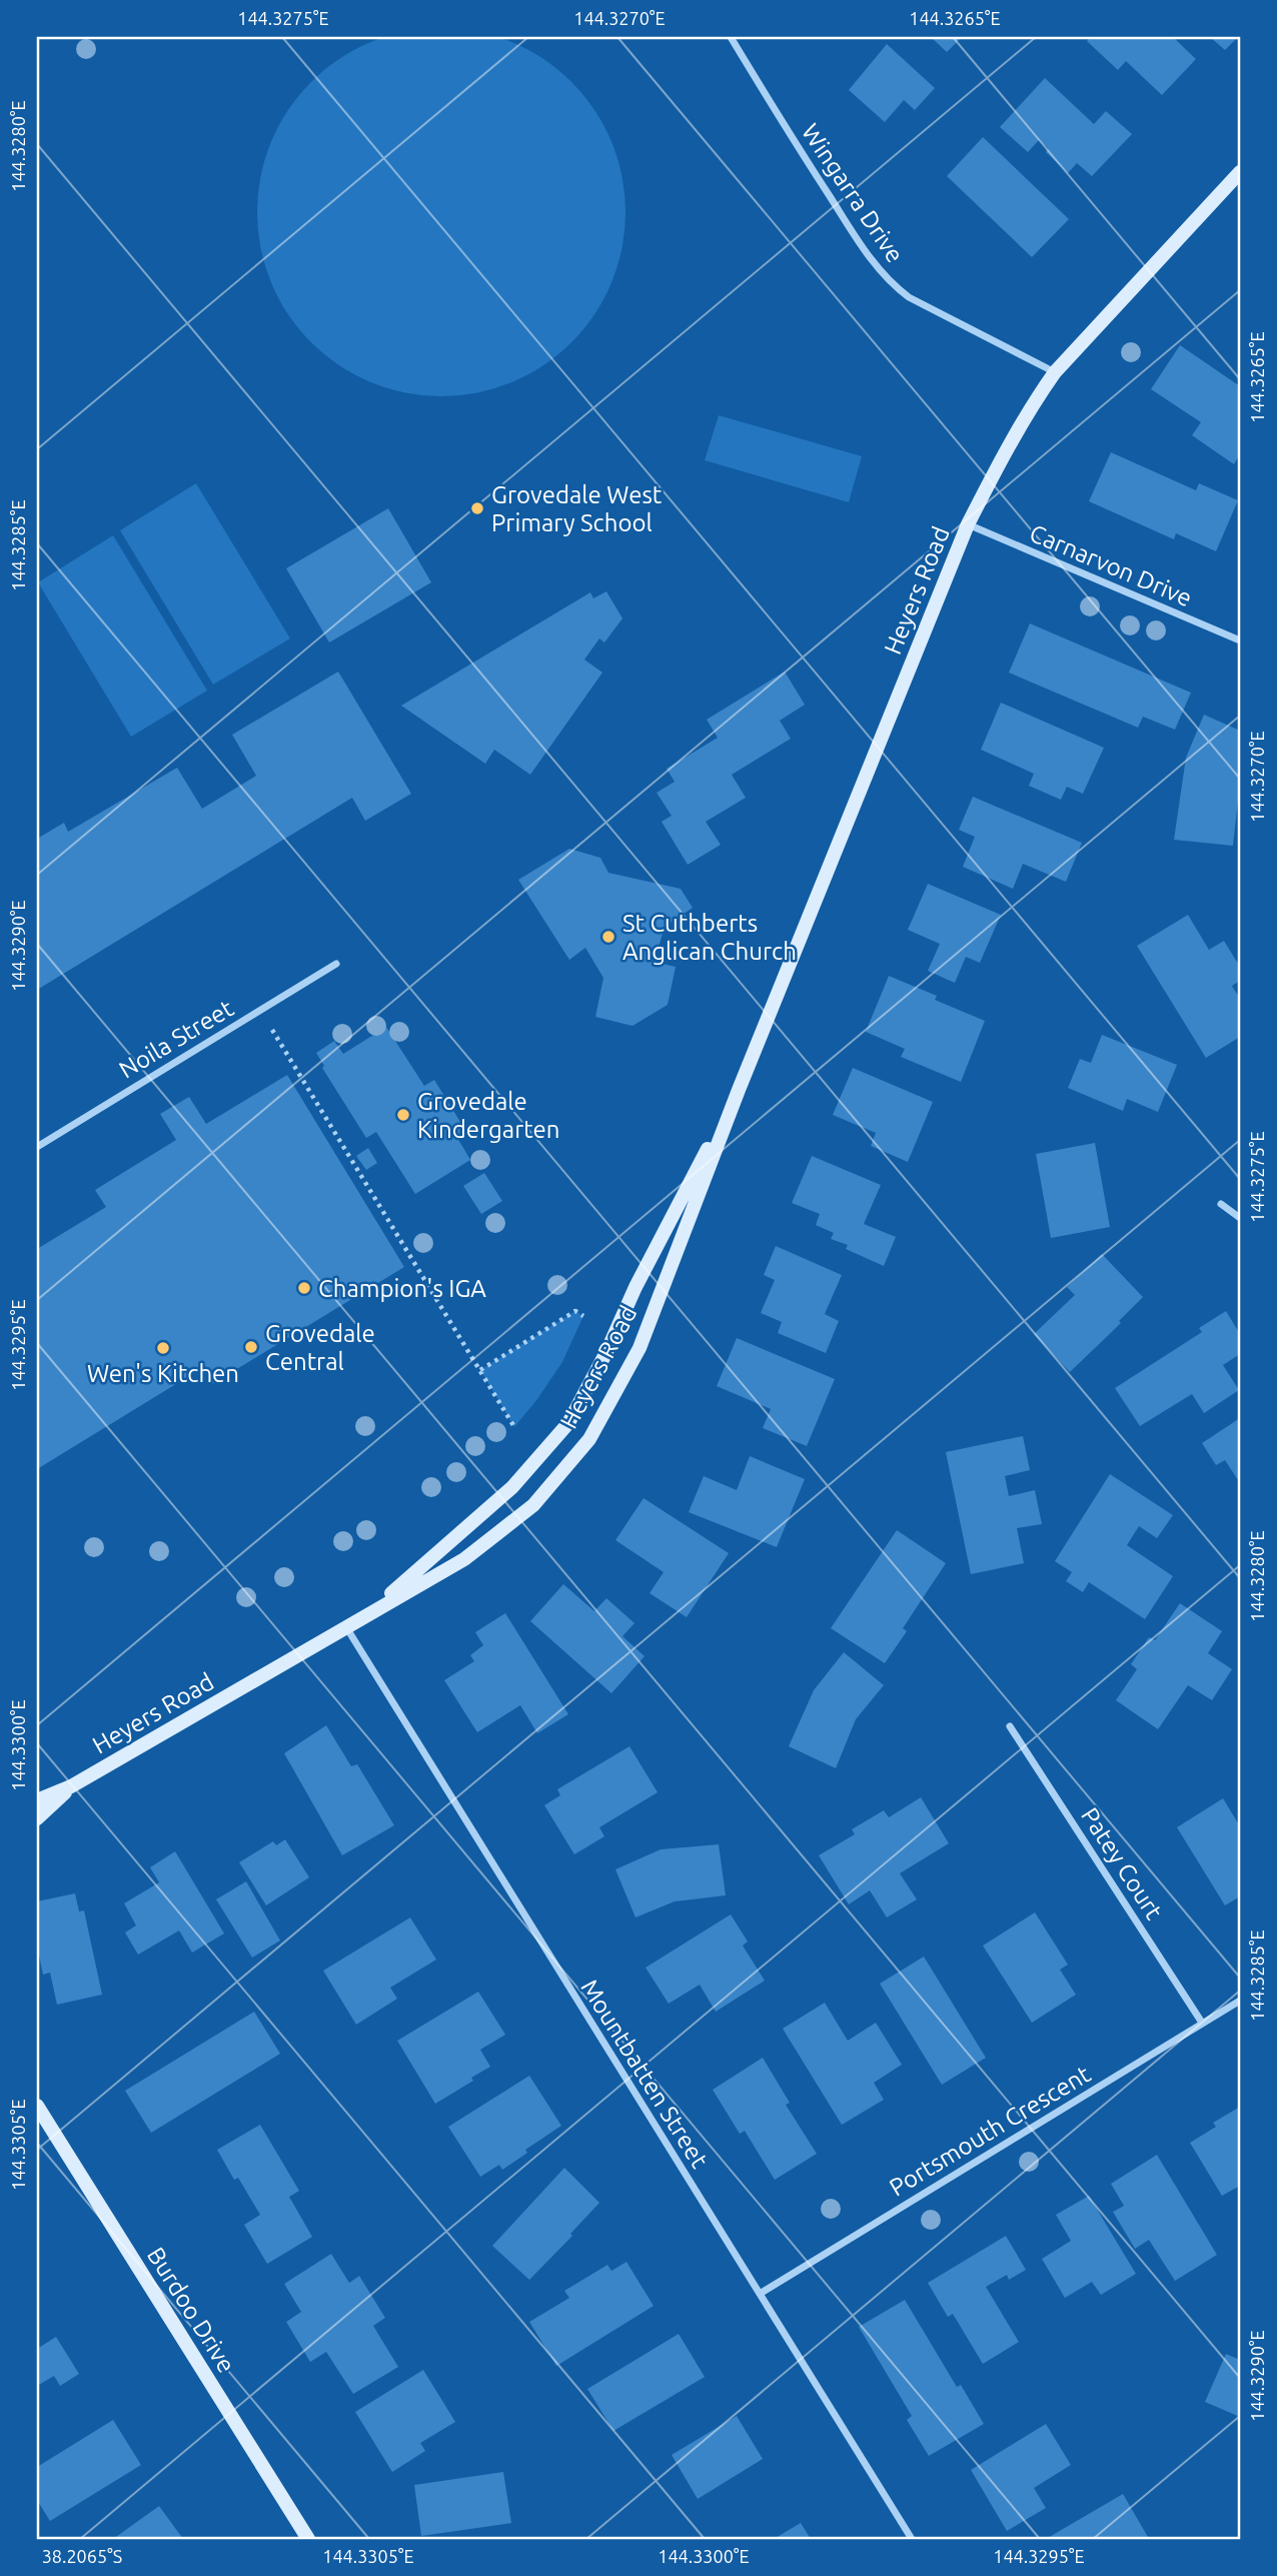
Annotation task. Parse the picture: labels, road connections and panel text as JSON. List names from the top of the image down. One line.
{"streets":{"street":["Wingarra Drive","Carnarvon Drive","Heyers Road","Noila Street","Patey Court","Mountbatten Street","Portsmouth Crescent","Burdoo Drive"]},"crossings":[["Wingarra Drive","Heyers Road"],["Carnarvon Drive","Heyers Road"],["Heyers Road","Mountbatten Street"],["Patey Court","Portsmouth Crescent"],["Mountbatten Street","Portsmouth Crescent"]],"places":["Grovedale West Primary School","St Cuthberts Anglican Church","Grovedale Kindergarten","Champion's IGA","Grovedale Central","Wen's Kitchen"],"coordinates":["144.3275°E","144.3270°E","144.3265°E","144.3280°E","144.3285°E","144.3290°E","144.3295°E","144.3300°E","144.3305°E","38.2065°S"]}
